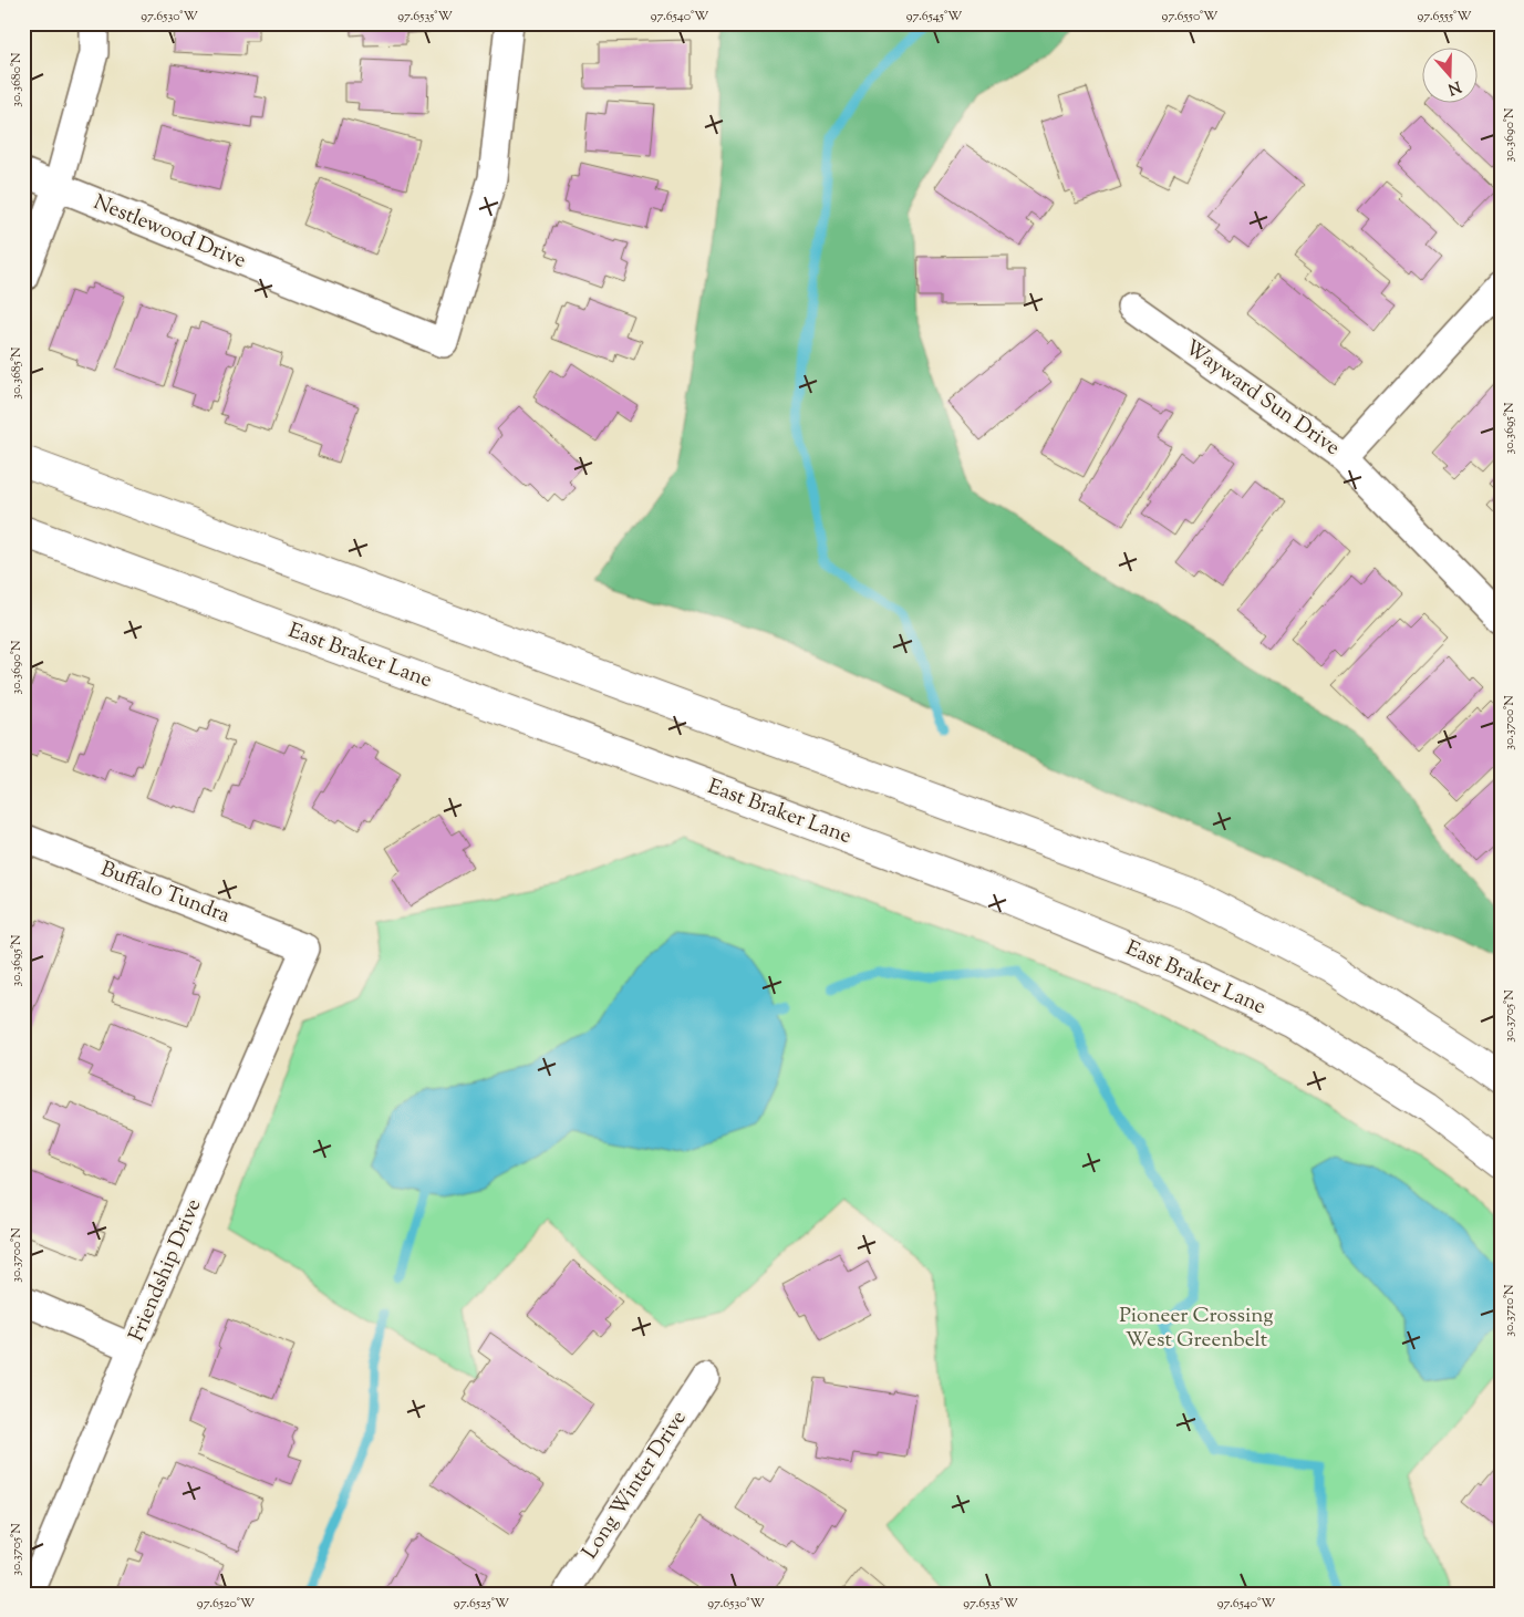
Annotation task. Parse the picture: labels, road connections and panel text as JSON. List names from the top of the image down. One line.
{"streets":{"street":["Nestlewood Drive","Wayward Sun Drive","East Braker Lane","Buffalo Tundra","Friendship Drive","Long Winter Drive"]},"crossings":[["Buffalo Tundra","Friendship Drive"]],"parks":["Pioneer Crossing West Greenbelt"],"north":"bottom","coordinates":["97.6530°W","97.6535°W","97.6540°W","97.6545°W","97.6550°W","97.6555°W","30.3680°N","30.3690°N","30.3685°N","30.3695°N","30.3700°N","30.3705°N","30.3710°N","97.6520°W","97.6525°W"]}
